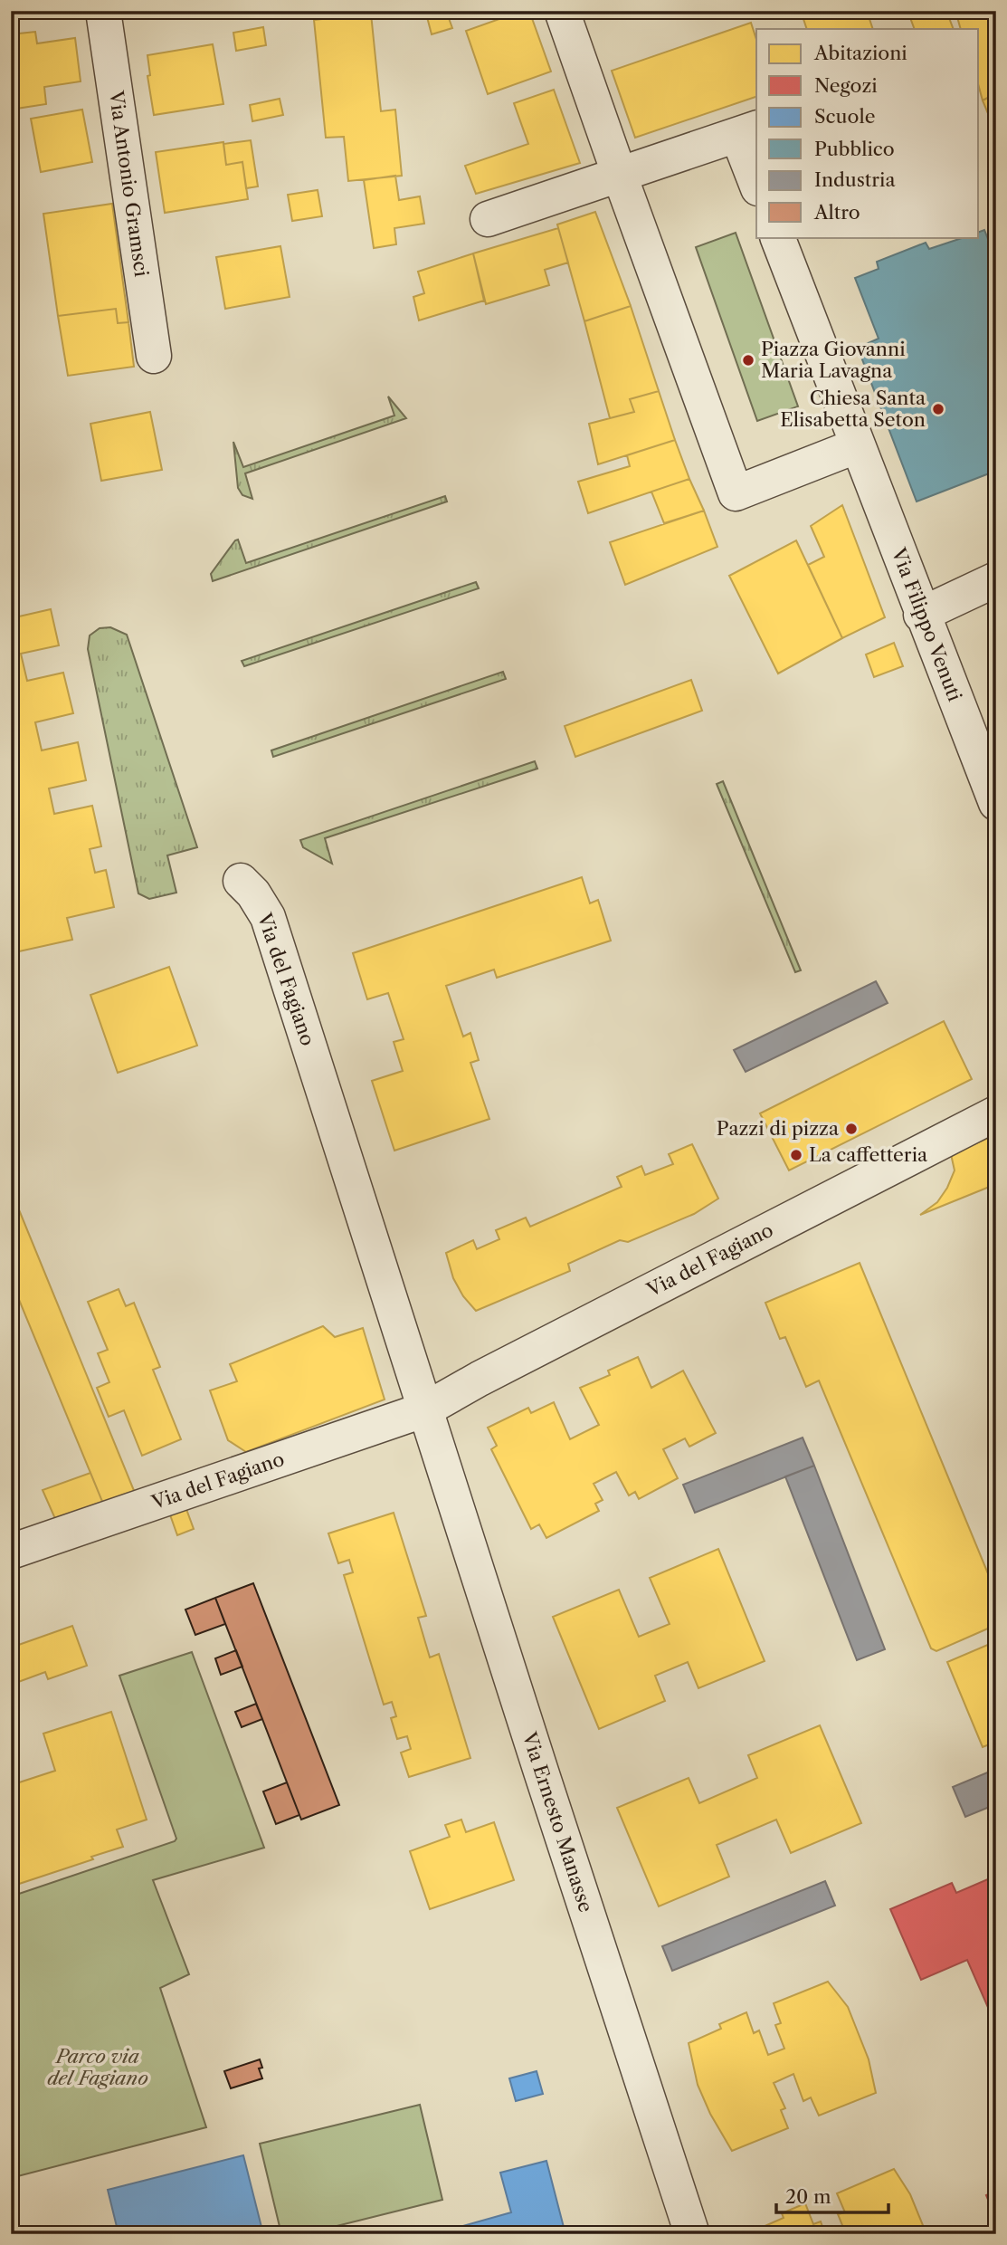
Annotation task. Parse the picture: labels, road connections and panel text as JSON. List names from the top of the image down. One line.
{"streets":{"street":["Via Antonio Gramsci","Via Filippo Venuti","Via del Fagiano","Via Ernesto Manasse"]},"crossings":[["Via del Fagiano","Via Ernesto Manasse"]],"parks":["Parco via del Fagiano"],"places":["Piazza Giovanni Maria Lavagna","Chiesa Santa Elisabetta Seton","Pazzi di pizza","La caffetteria"],"legend":["Abitazioni","Negozi","Scuole","Pubblico","Industria","Altro"],"scale_bar":"20 m"}
